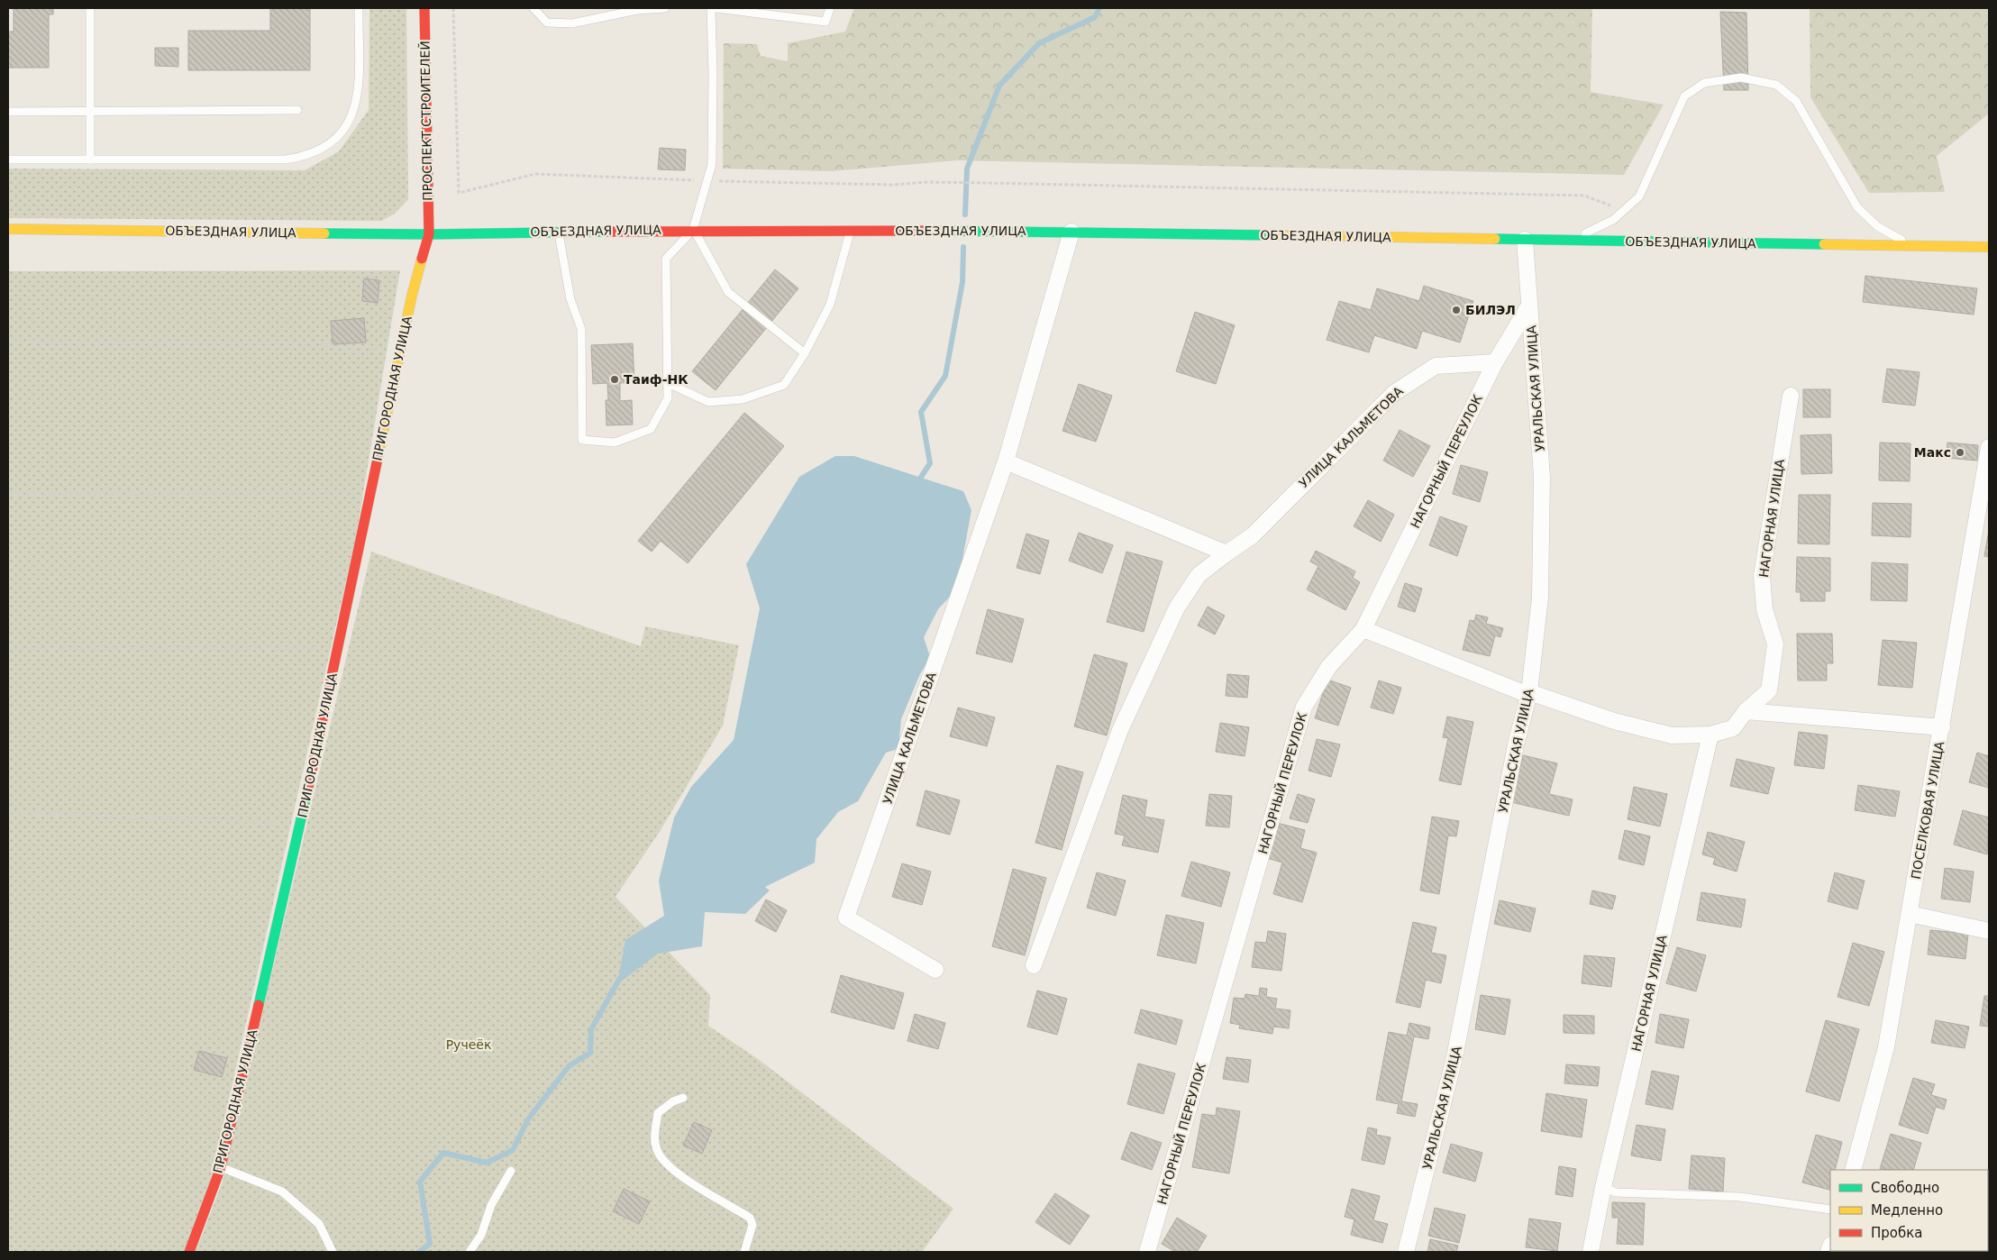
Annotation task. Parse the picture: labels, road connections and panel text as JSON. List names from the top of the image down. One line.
{"streets":{"main road":["ПРОСПЕКТ СТРОИТЕЛЕЙ","ОБЪЕЗДНАЯ УЛИЦА","ПРИГОРОДНАЯ УЛИЦА"],"street":["УРАЛЬСКАЯ УЛИЦА","УЛИЦА КАЛЬМЕТОВА","НАГОРНЫЙ ПЕРЕУЛОК","НАГОРНАЯ УЛИЦА","ПОСЕЛКОВАЯ УЛИЦА"]},"crossings":[["ПРОСПЕКТ СТРОИТЕЛЕЙ","ОБЪЕЗДНАЯ УЛИЦА"],["ПРОСПЕКТ СТРОИТЕЛЕЙ","ПРИГОРОДНАЯ УЛИЦА"],["ОБЪЕЗДНАЯ УЛИЦА","ПРИГОРОДНАЯ УЛИЦА"],["ОБЪЕЗДНАЯ УЛИЦА","УРАЛЬСКАЯ УЛИЦА"],["ОБЪЕЗДНАЯ УЛИЦА","УЛИЦА КАЛЬМЕТОВА"],["УРАЛЬСКАЯ УЛИЦА","НАГОРНЫЙ ПЕРЕУЛОК"],["УРАЛЬСКАЯ УЛИЦА","НАГОРНАЯ УЛИЦА"],["УЛИЦА КАЛЬМЕТОВА","НАГОРНЫЙ ПЕРЕУЛОК"],["НАГОРНЫЙ ПЕРЕУЛОК","НАГОРНАЯ УЛИЦА"]],"parks":["Ручеёк"],"places":["БИЛЭЛ","Таиф-НК","Макс"],"legend":["Свободно","Медленно","Пробка"]}
